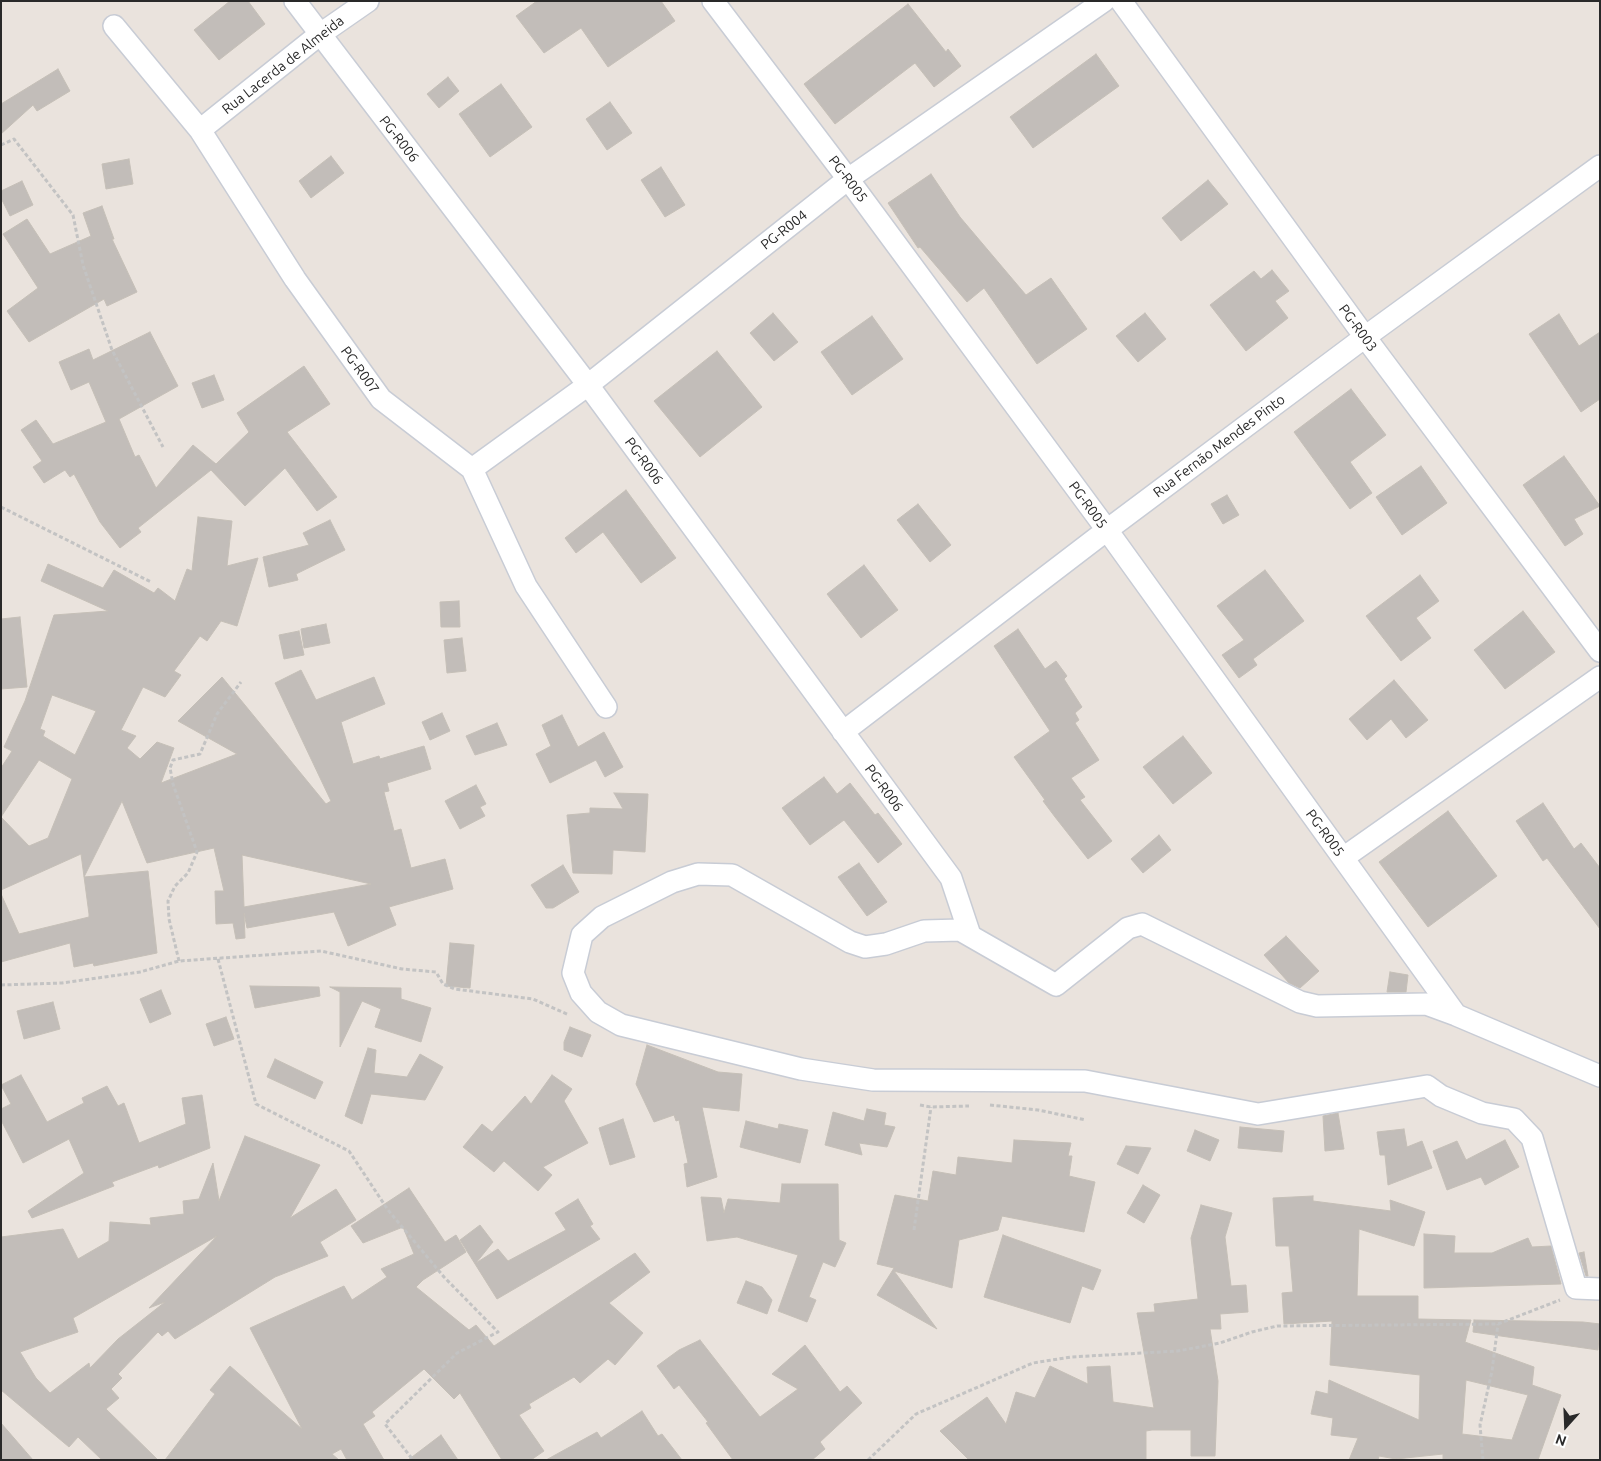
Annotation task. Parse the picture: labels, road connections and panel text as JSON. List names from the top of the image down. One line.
{"streets":{"street":["Rua Lacerda de Almeida","PG-R006","PG-R005","PG-R004","PG-R003","PG-R007","Rua Fernão Mendes Pinto"]},"crossings":[["Rua Lacerda de Almeida","PG-R006"],["Rua Lacerda de Almeida","PG-R007"],["PG-R006","PG-R004"],["PG-R006","Rua Fernão Mendes Pinto"],["PG-R005","PG-R004"],["PG-R005","Rua Fernão Mendes Pinto"],["PG-R004","PG-R007"],["PG-R003","Rua Fernão Mendes Pinto"]],"north":"bottom"}
